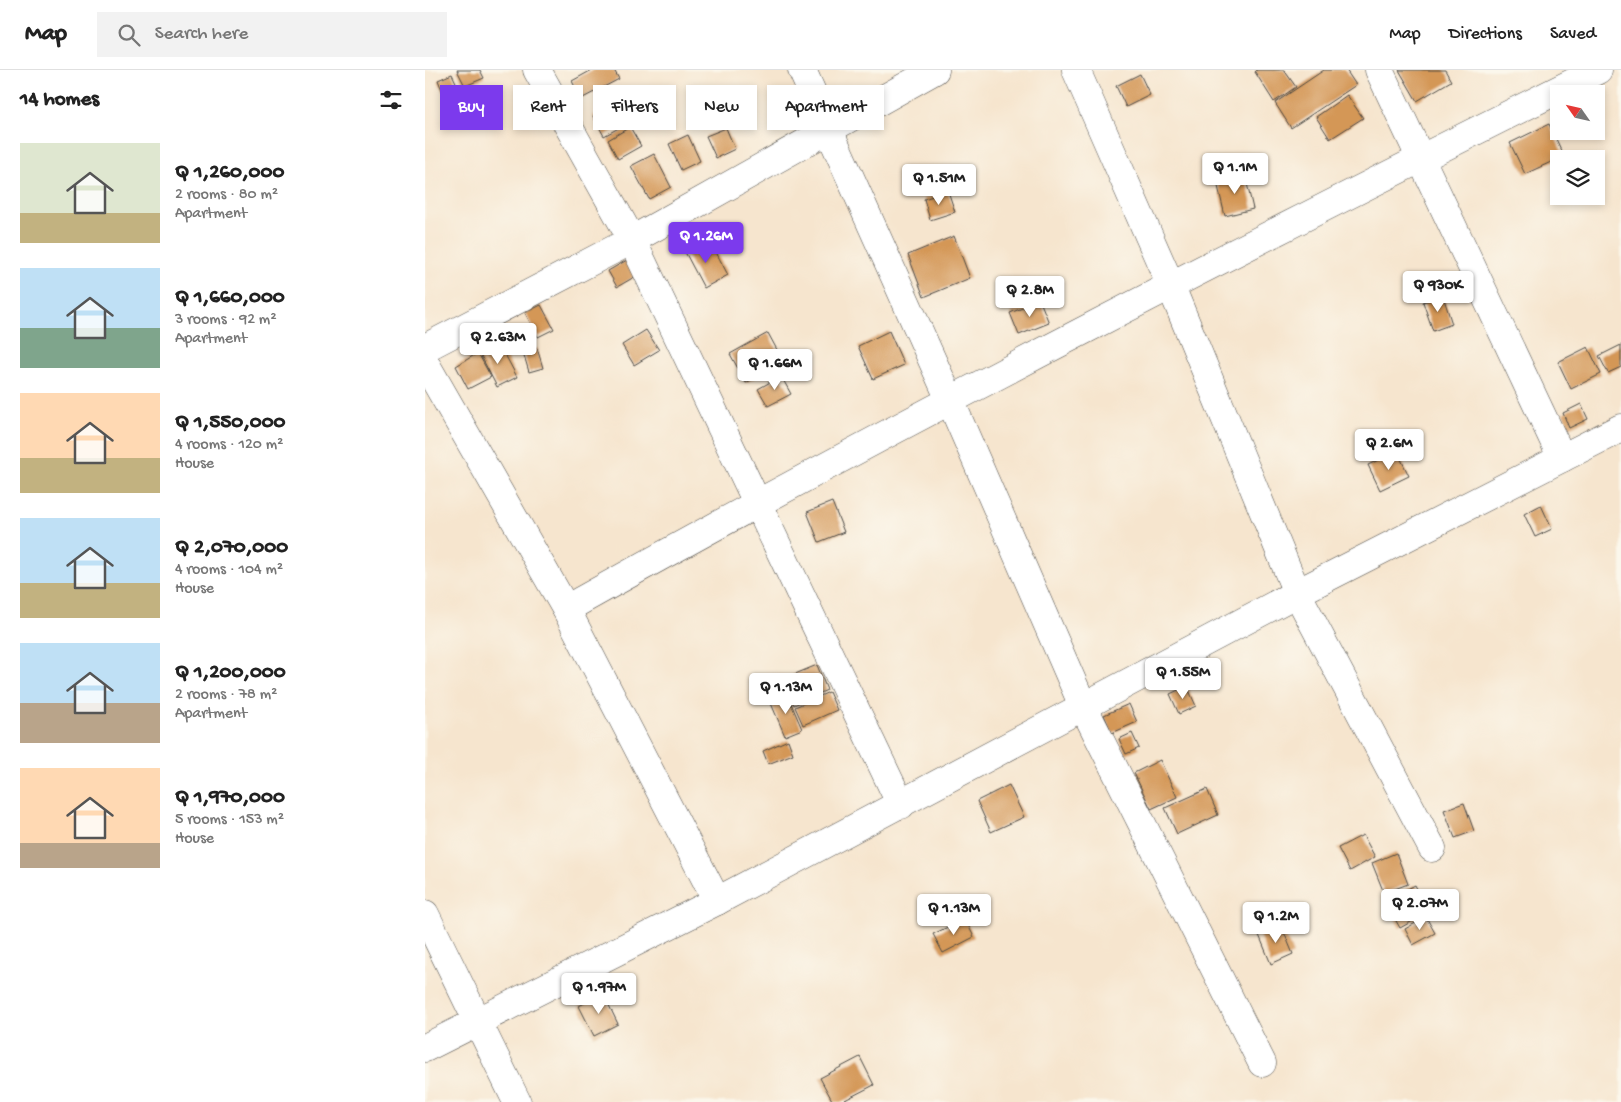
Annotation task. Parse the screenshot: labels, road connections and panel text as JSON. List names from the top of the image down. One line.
{"north":"top left","page":{"header":"Map","search":"Search here","nav":["Map","Directions","Saved"],"heading":"14 homes","chip":["Buy","Rent","Filters","New","Apartment"],"list":[{"name":"Q 1,260,000","note":"2 rooms · 80 m² · Apartment"},{"name":"Q 1,660,000","note":"3 rooms · 92 m² · Apartment"},{"name":"Q 1,550,000","note":"4 rooms · 120 m² · House"},{"name":"Q 2,070,000","note":"4 rooms · 104 m² · House"},{"name":"Q 1,200,000","note":"2 rooms · 78 m² · Apartment"},{"name":"Q 1,970,000","note":"5 rooms · 153 m² · House"}],"price":["Q 1.1M","Q 1.51M","Q 1.26M","Q 930K","Q 2.8M","Q 2.63M","Q 1.66M","Q 2.6M","Q 1.55M","Q 1.13M","Q 2.07M","Q 1.13M","Q 1.2M","Q 1.97M"]}}
